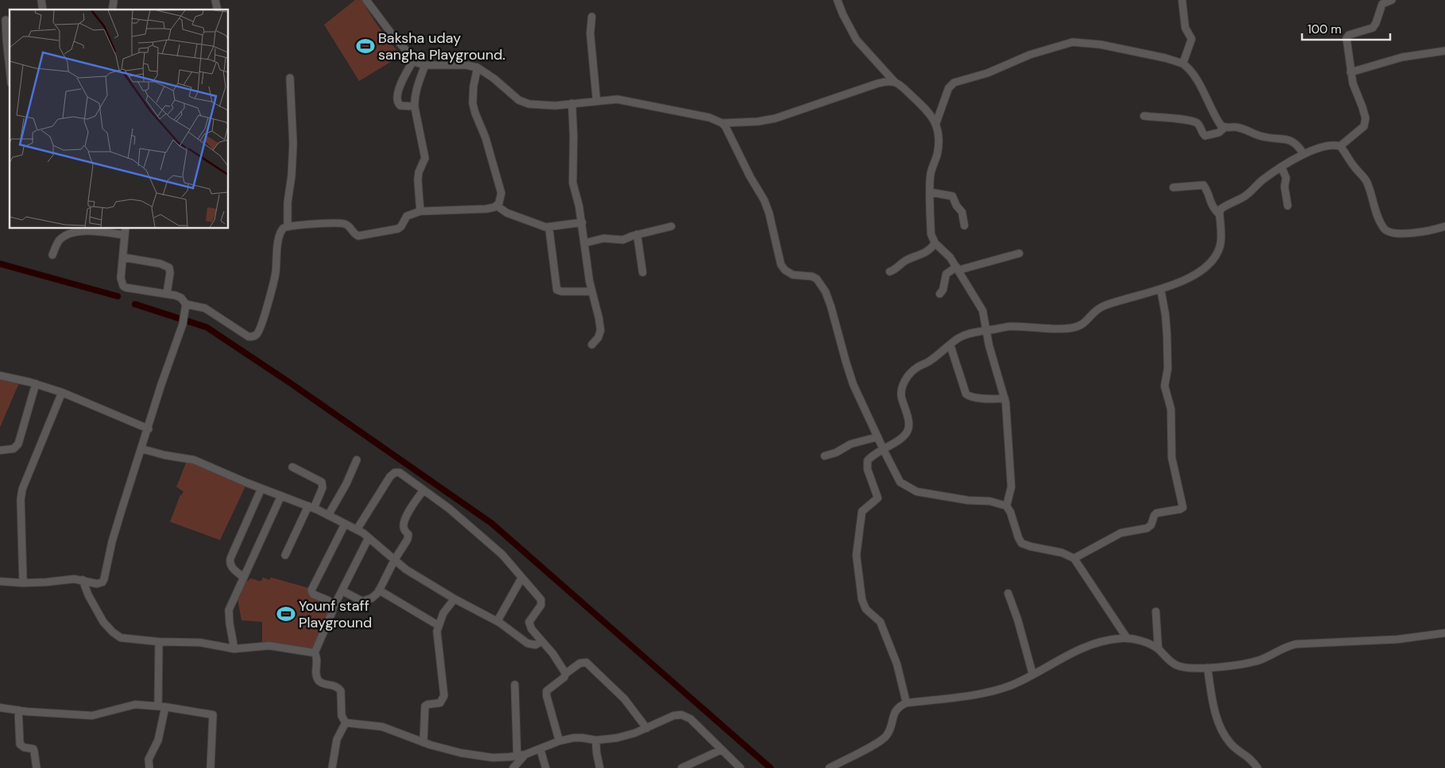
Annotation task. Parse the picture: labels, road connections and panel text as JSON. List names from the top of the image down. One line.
{"places":{"sports":["Baksha uday sangha Playground.","Younf staff Playground"]},"scale_bar":"100 m"}
